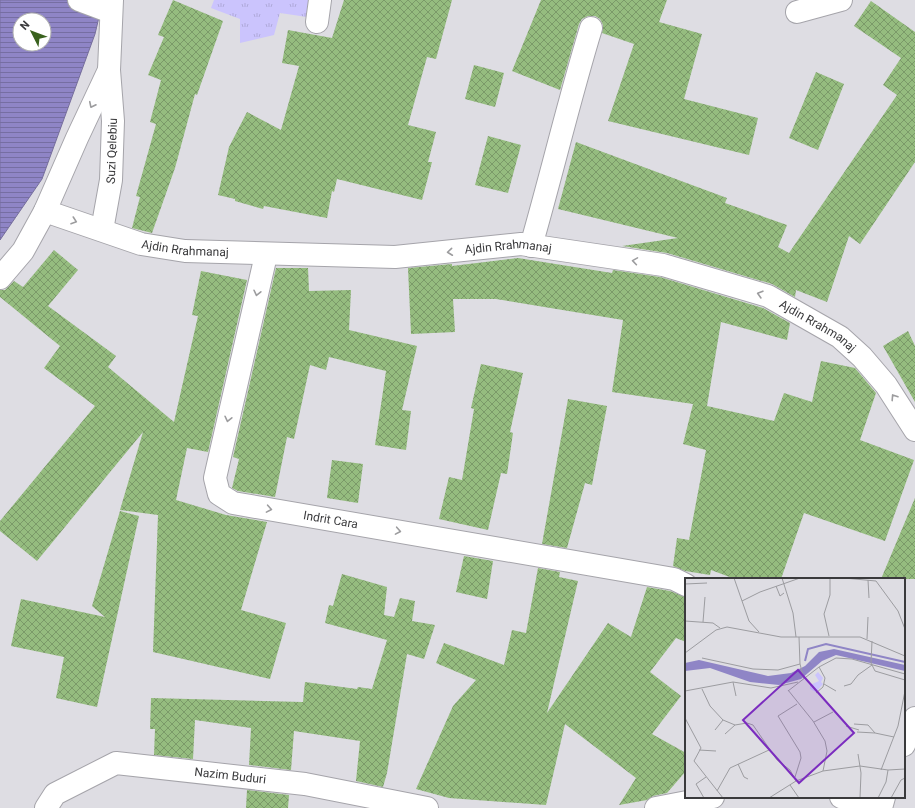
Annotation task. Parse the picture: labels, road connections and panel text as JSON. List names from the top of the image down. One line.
{"streets":{"street":["Suzi Qelebiu","Ajdin Rrahmanaj","Indrit Cara","Nazim Buduri"]},"crossings":[["Suzi Qelebiu","Ajdin Rrahmanaj"],["Ajdin Rrahmanaj","Indrit Cara"]],"north":"top left"}
